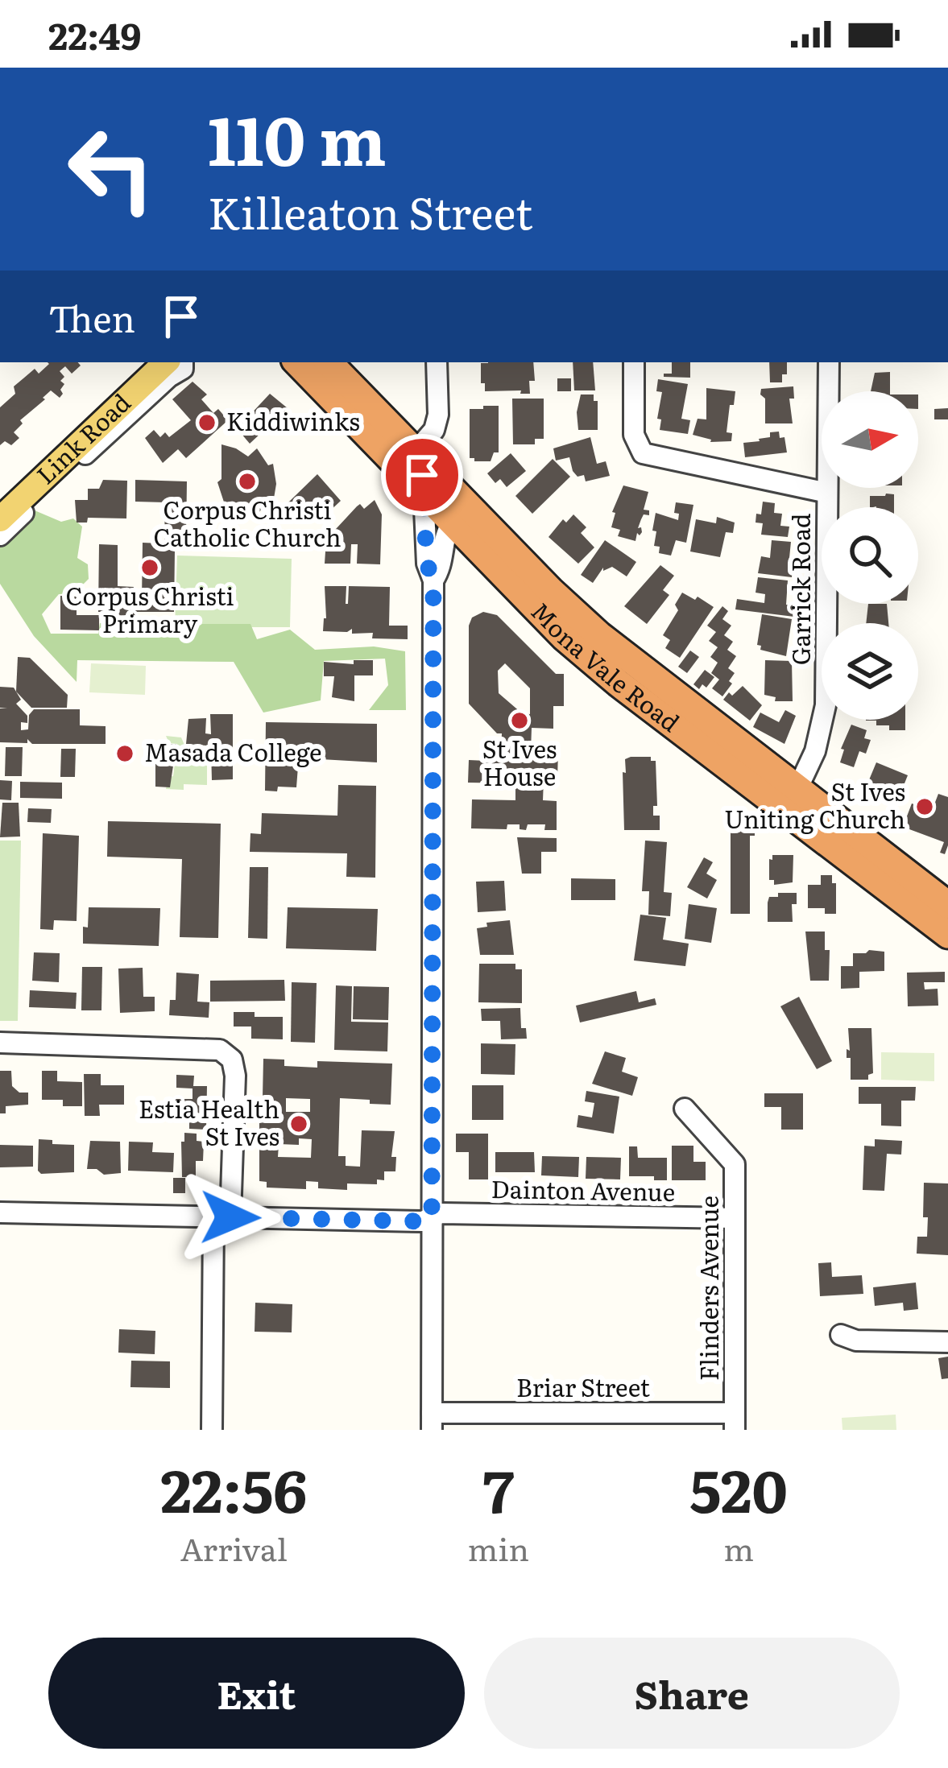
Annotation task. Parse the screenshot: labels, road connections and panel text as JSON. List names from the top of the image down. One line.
{"streets":{"highway":["Mona Vale Road"],"main road":["Link Road"],"street":["Garrick Road","Dainton Avenue","Flinders Avenue","Briar Street"]},"crossings":[["Garrick Road","Mona Vale Road"],["Dainton Avenue","Flinders Avenue"],["Flinders Avenue","Briar Street"]],"places":["Kiddiwinks","Corpus Christi Catholic Church","Corpus Christi Primary","St Ives House","Masada College","St Ives Uniting Church","Estia Health St Ives"],"north":"right","page":{"status":"22:49","turn":["110 m","Killeaton Street"],"then":"Then","eta":["22:56","Arrival","7","min","520","m"],"buttons":["Exit","Share"]}}
